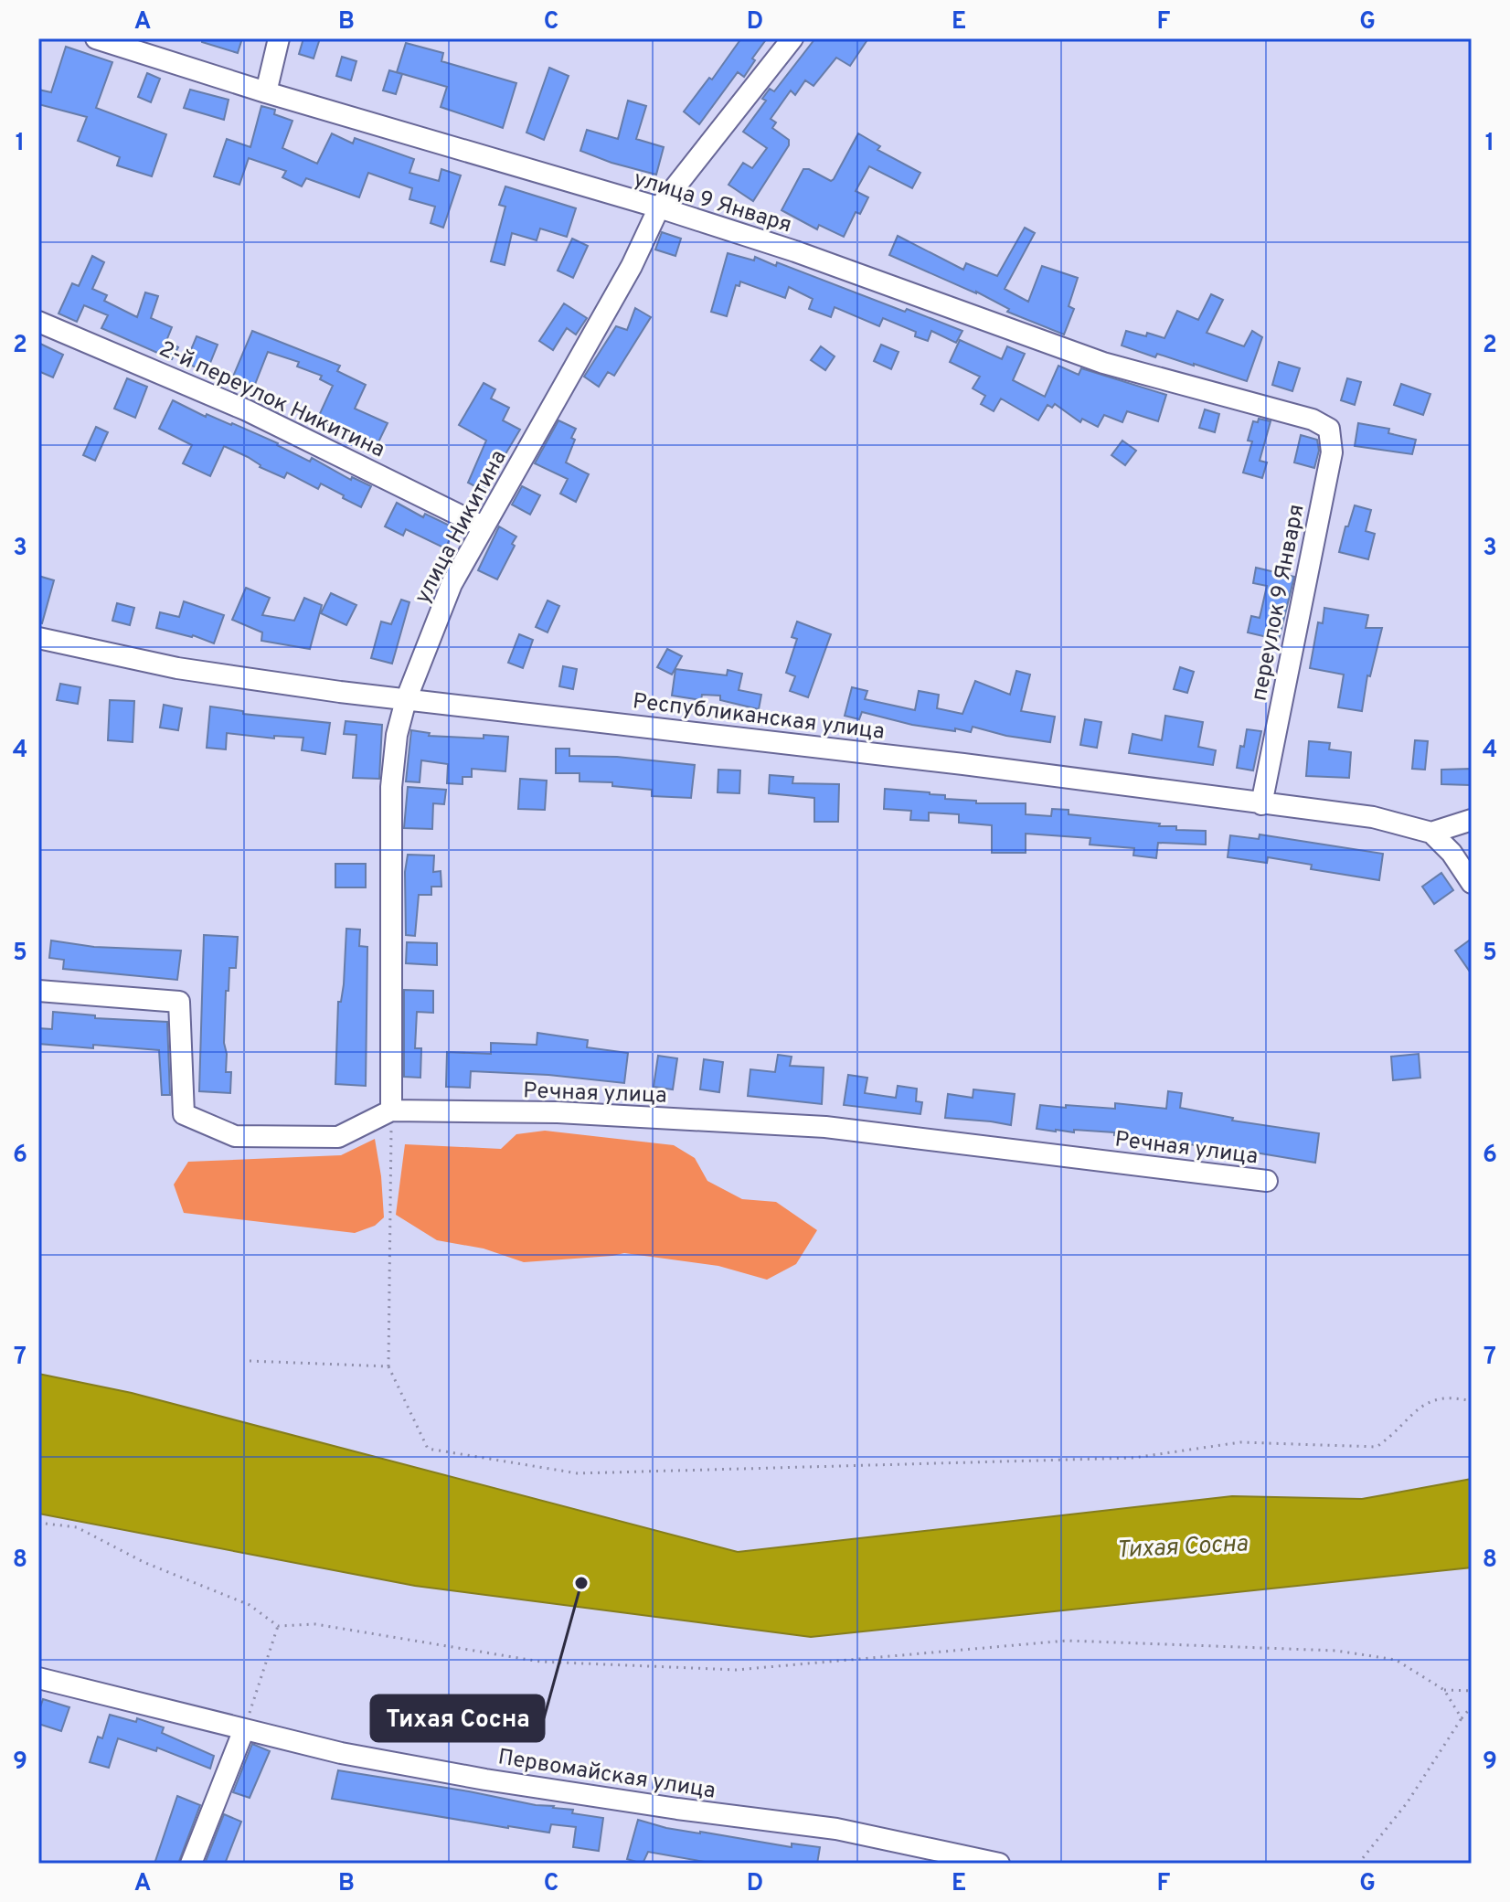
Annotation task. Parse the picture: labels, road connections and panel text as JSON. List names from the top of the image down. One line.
{"streets":{"street":["улица 9 Января","2-й переулок Никитина","улица Никитина","переулок 9 Января","Республиканская улица","Речная улица","Первомайская улица"]},"crossings":[["улица 9 Января","улица Никитина"],["улица 9 Января","переулок 9 Января"],["2-й переулок Никитина","улица Никитина"],["улица Никитина","Республиканская улица"],["улица Никитина","Речная улица"],["переулок 9 Января","Республиканская улица"]],"water":["Тихая Сосна"],"places":["Тихая Сосна"],"grid":{"columns":["A","B","C","D","E","F","G"],"rows":["1","2","3","4","5","6","7","8","9"]}}
